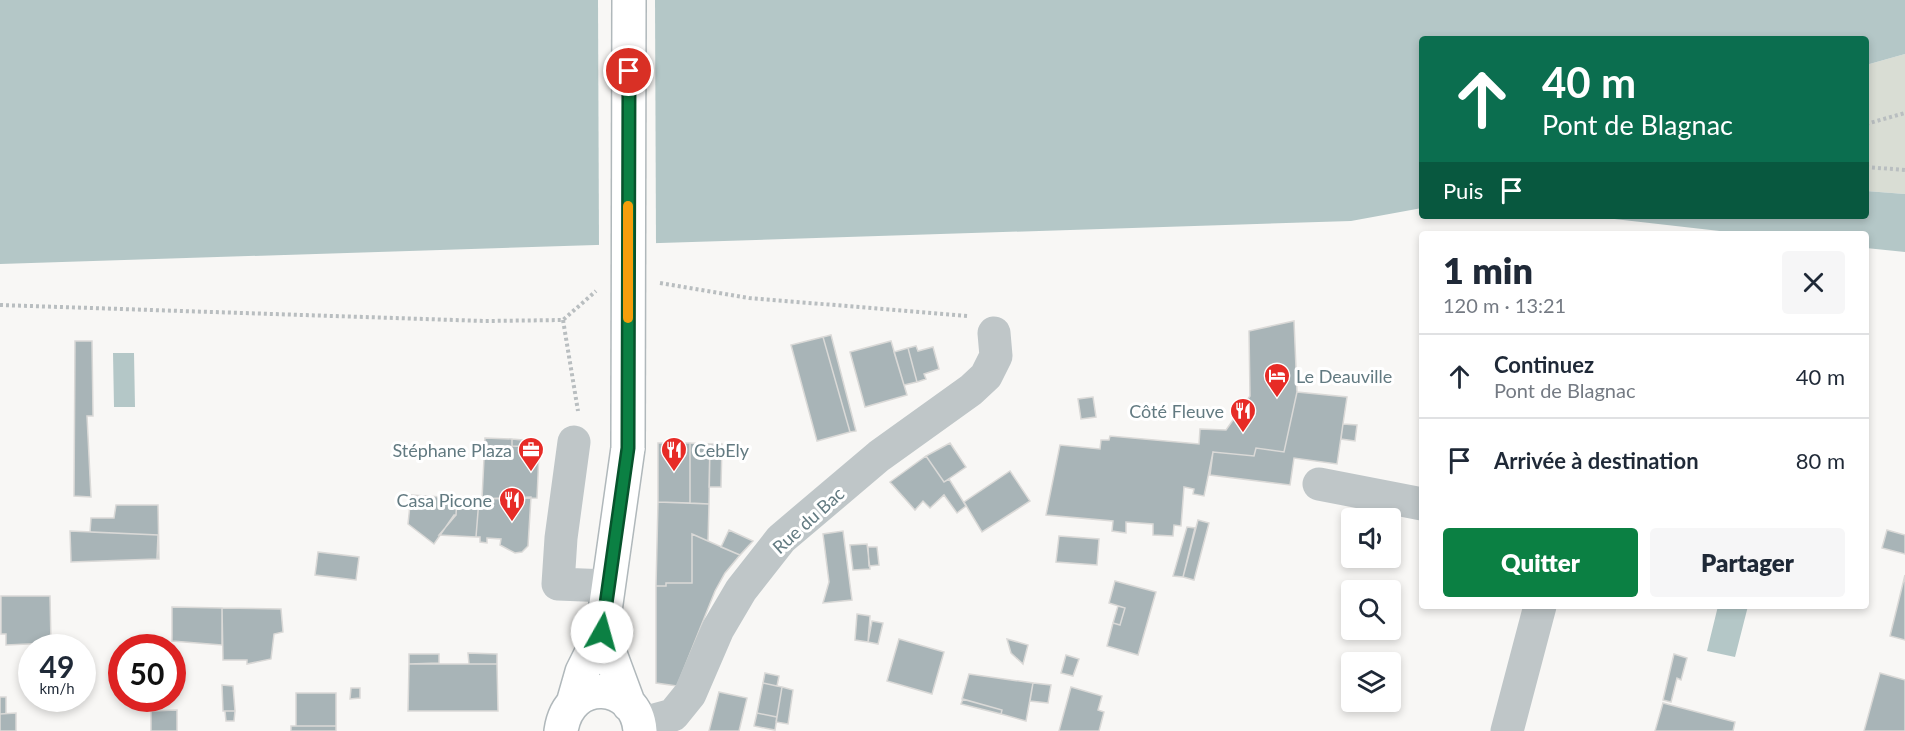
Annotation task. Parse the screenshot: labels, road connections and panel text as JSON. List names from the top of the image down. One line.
{"streets":{"lane":["Rue du Bac"]},"places":{"hotel":["Le Deauville"],"restaurant":["Côté Fleuve","CebEly","Casa Picone"],"office":["Stéphane Plaza"]},"page":{"turn":["40 m","Pont de Blagnac"],"then":"Puis","heading":["1 min","120 m · 13:21"],"list":[{"name":"Continuez","note":"Pont de Blagnac","value":"40 m"},{"name":"Arrivée à destination","value":"80 m"}],"buttons":["Quitter","Partager"],"speed":"49 km/h","limit":"50"}}
